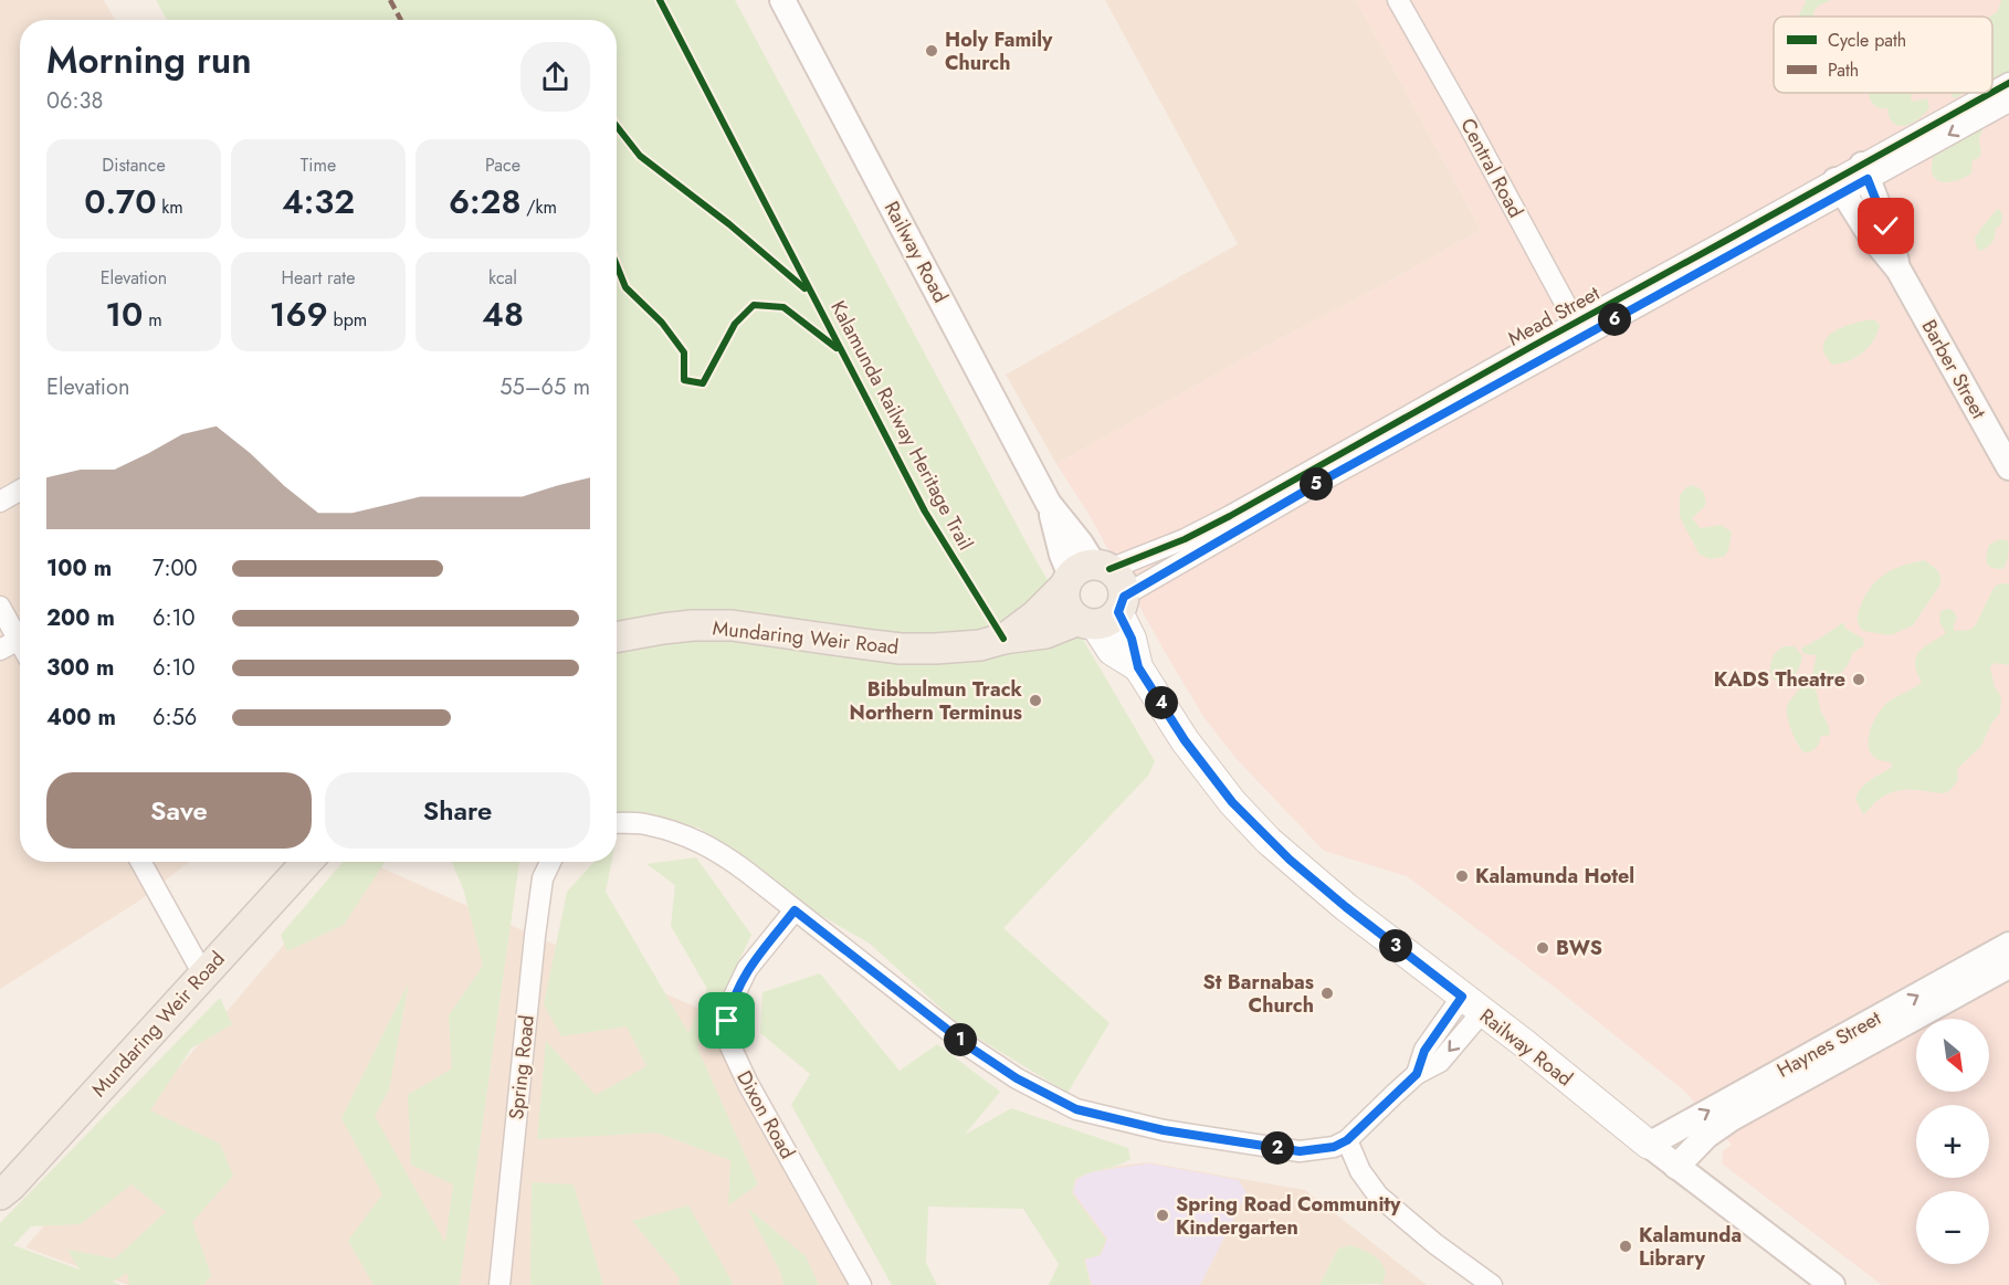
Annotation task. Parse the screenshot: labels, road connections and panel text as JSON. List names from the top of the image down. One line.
{"streets":{"main road":["Railway Road","Mundaring Weir Road"],"street":["Central Road","Mead Street","Barber Street","Haynes Street","Spring Road","Dixon Road"],"cycle path":["Kalamunda Railway Heritage Trail"]},"crossings":[["Central Road","Mead Street"],["Railway Road","Mead Street"],["Railway Road","Mundaring Weir Road"],["Railway Road","Haynes Street"],["Mead Street","Barber Street"],["Mead Street","Mundaring Weir Road"]],"places":["Holy Family Church","KADS Theatre","Bibbulmun Track Northern Terminus","Kalamunda Hotel","BWS","St Barnabas Church","Spring Road Community Kindergarten","Kalamunda Library"],"legend":["Cycle path","Path"],"north":"bottom right","page":{"heading":["Morning run","06:38"],"stats":[["Distance","0.70 km"],["Time","4:32"],["Pace","6:28 /km"],["Elevation","10 m"],["Heart rate","169 bpm"],["kcal","48"]],"pins":["6","5","4","3","1","2"],"chart":["Elevation","55–65 m"],"list":[{"name":"100 m","note":"7:00"},{"name":"200 m","note":"6:10"},{"name":"300 m","note":"6:10"},{"name":"400 m","note":"6:56"}],"buttons":["Save","Share"],"map_buttons":["+","−"]}}
